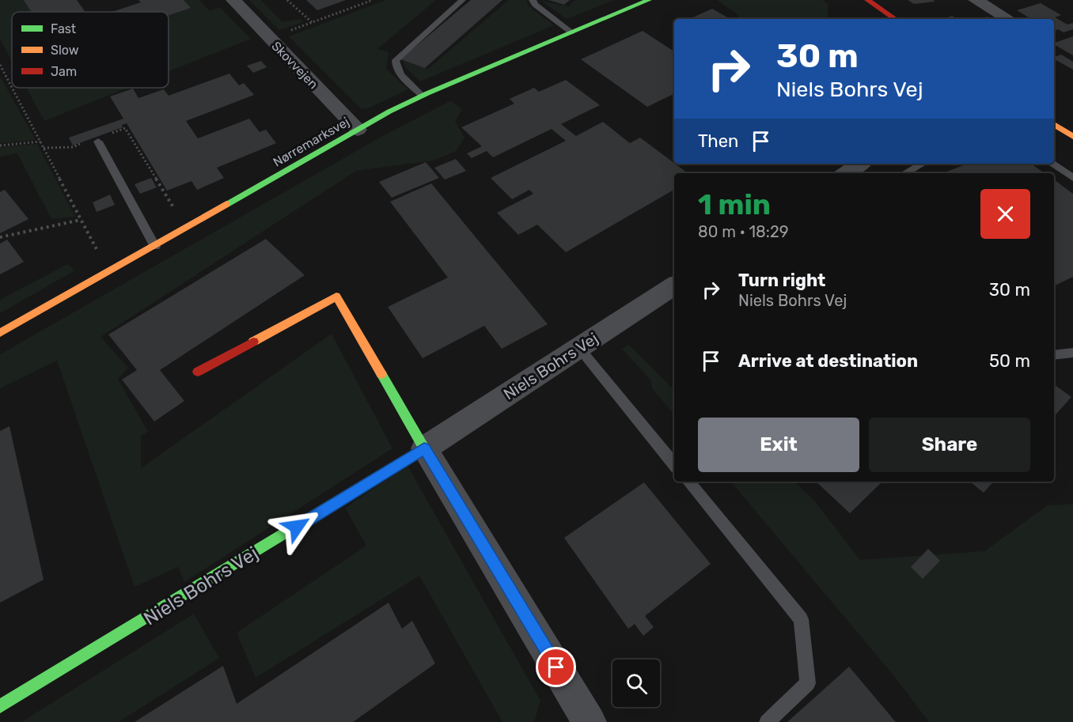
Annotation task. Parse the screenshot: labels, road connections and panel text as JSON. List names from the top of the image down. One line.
{"streets":{"street":["Skovvejen","Nørremarksvej","Niels Bohrs Vej"]},"crossings":[["Skovvejen","Nørremarksvej"]],"legend":["Fast","Slow","Jam"],"page":{"turn":["30 m","Niels Bohrs Vej"],"then":"Then","heading":["1 min","80 m · 18:29"],"list":[{"name":"Turn right","note":"Niels Bohrs Vej","value":"30 m"},{"name":"Arrive at destination","value":"50 m"}],"buttons":["Exit","Share"]}}
